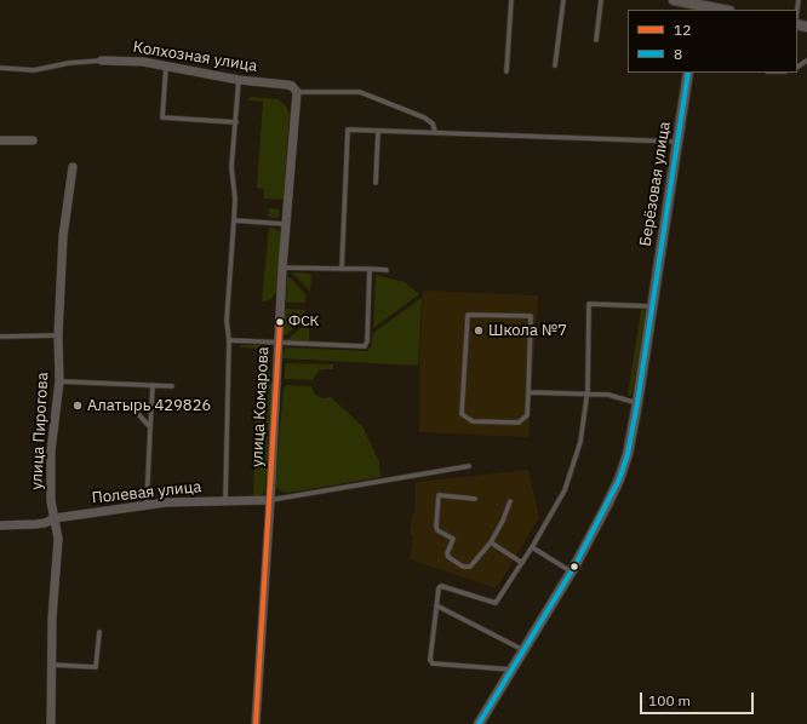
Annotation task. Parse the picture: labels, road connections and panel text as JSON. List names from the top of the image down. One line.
{"streets":{"street":["Колхозная улица","Берёзовая улица","улица Комарова","улица Пирогова","Полевая улица"]},"crossings":[["Колхозная улица","улица Комарова"],["улица Комарова","Полевая улица"],["улица Пирогова","Полевая улица"]],"places":["ФСК","Школа №7","Алатырь 429826"],"lines":["transit line 8","transit line 12"],"legend":["12","8"],"scale_bar":"100 m"}
